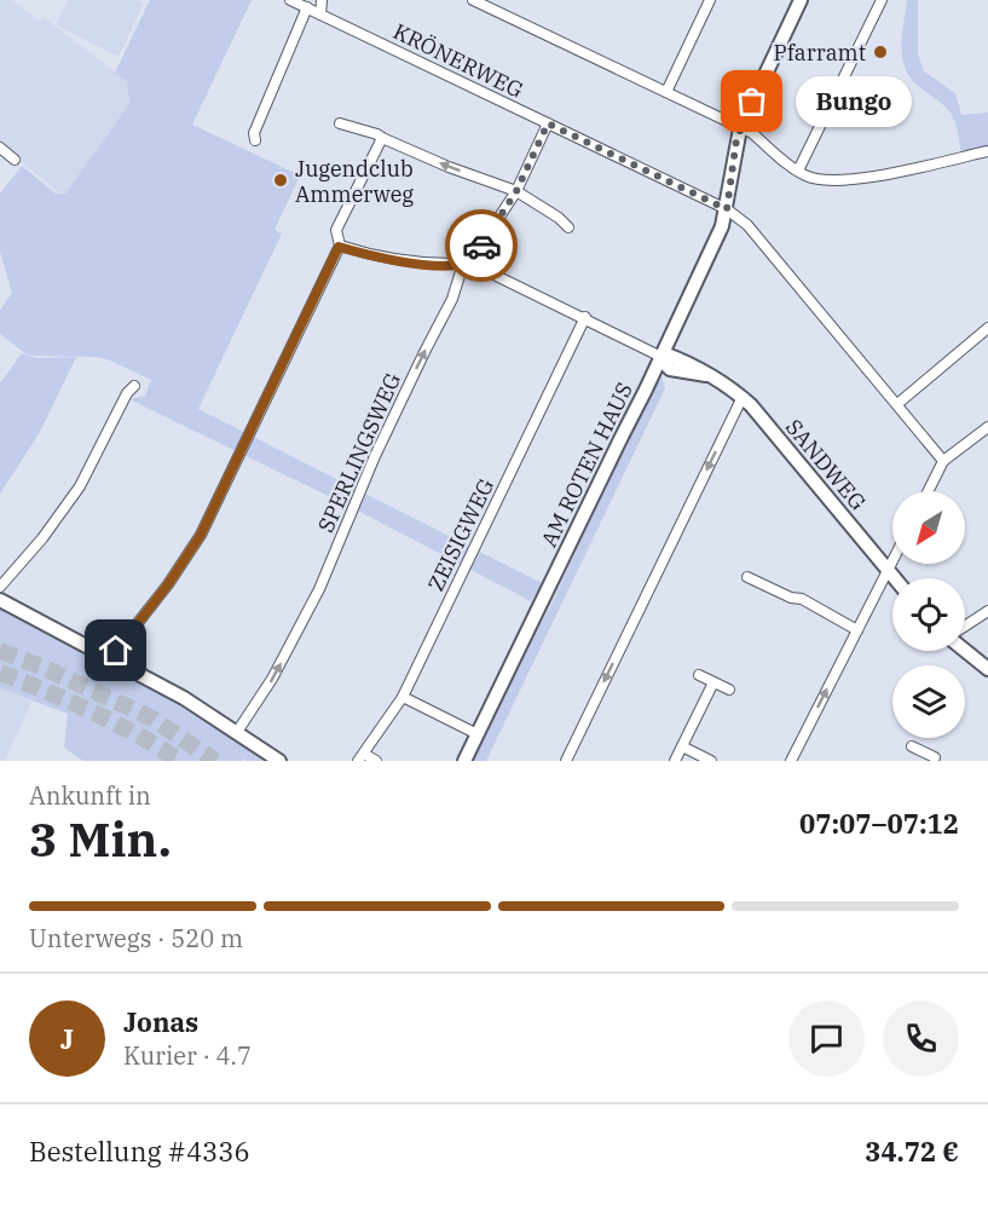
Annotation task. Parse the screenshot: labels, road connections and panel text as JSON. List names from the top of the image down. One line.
{"streets":{"street":["KRÖNERWEG","SPERLINGSWEG","AM ROTEN HAUS","SANDWEG","ZEISIGWEG"]},"crossings":[["KRÖNERWEG","SPERLINGSWEG"],["KRÖNERWEG","AM ROTEN HAUS"],["AM ROTEN HAUS","SANDWEG"]],"one_way":["SPERLINGSWEG"],"places":["Pfarramt","Bungo","Jugendclub Ammerweg"],"north":"bottom left","page":{"bubble":"Bungo","heading":["3 Min.","Ankunft in","07:07–07:12"],"panel":["Jonas","Kurier · 4.7","Bestellung #4336","34.72 €"],"bar":"Unterwegs · 520 m","round":"J"}}
